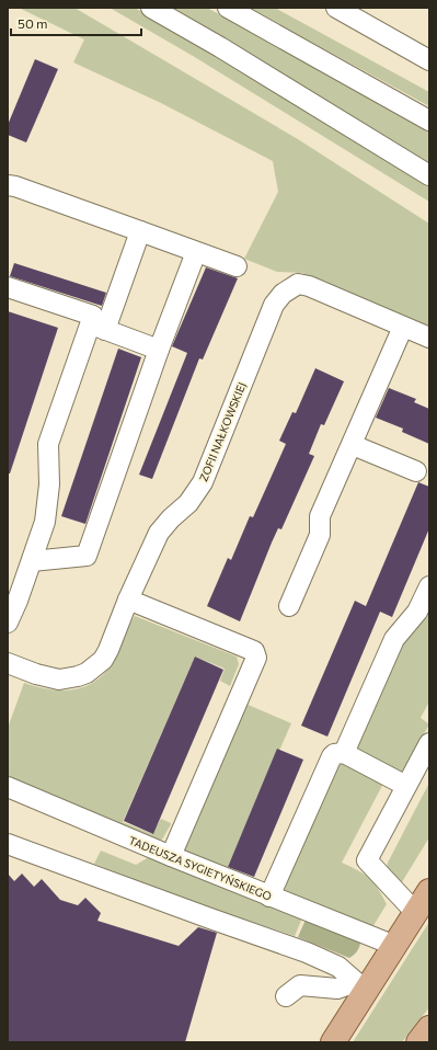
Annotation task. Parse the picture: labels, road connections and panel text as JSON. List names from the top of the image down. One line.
{"streets":{"street":["ZOFII NAŁKOWSKIEJ","TADEUSZA SYGIETYŃSKIEGO"]},"scale_bar":"50 m"}
